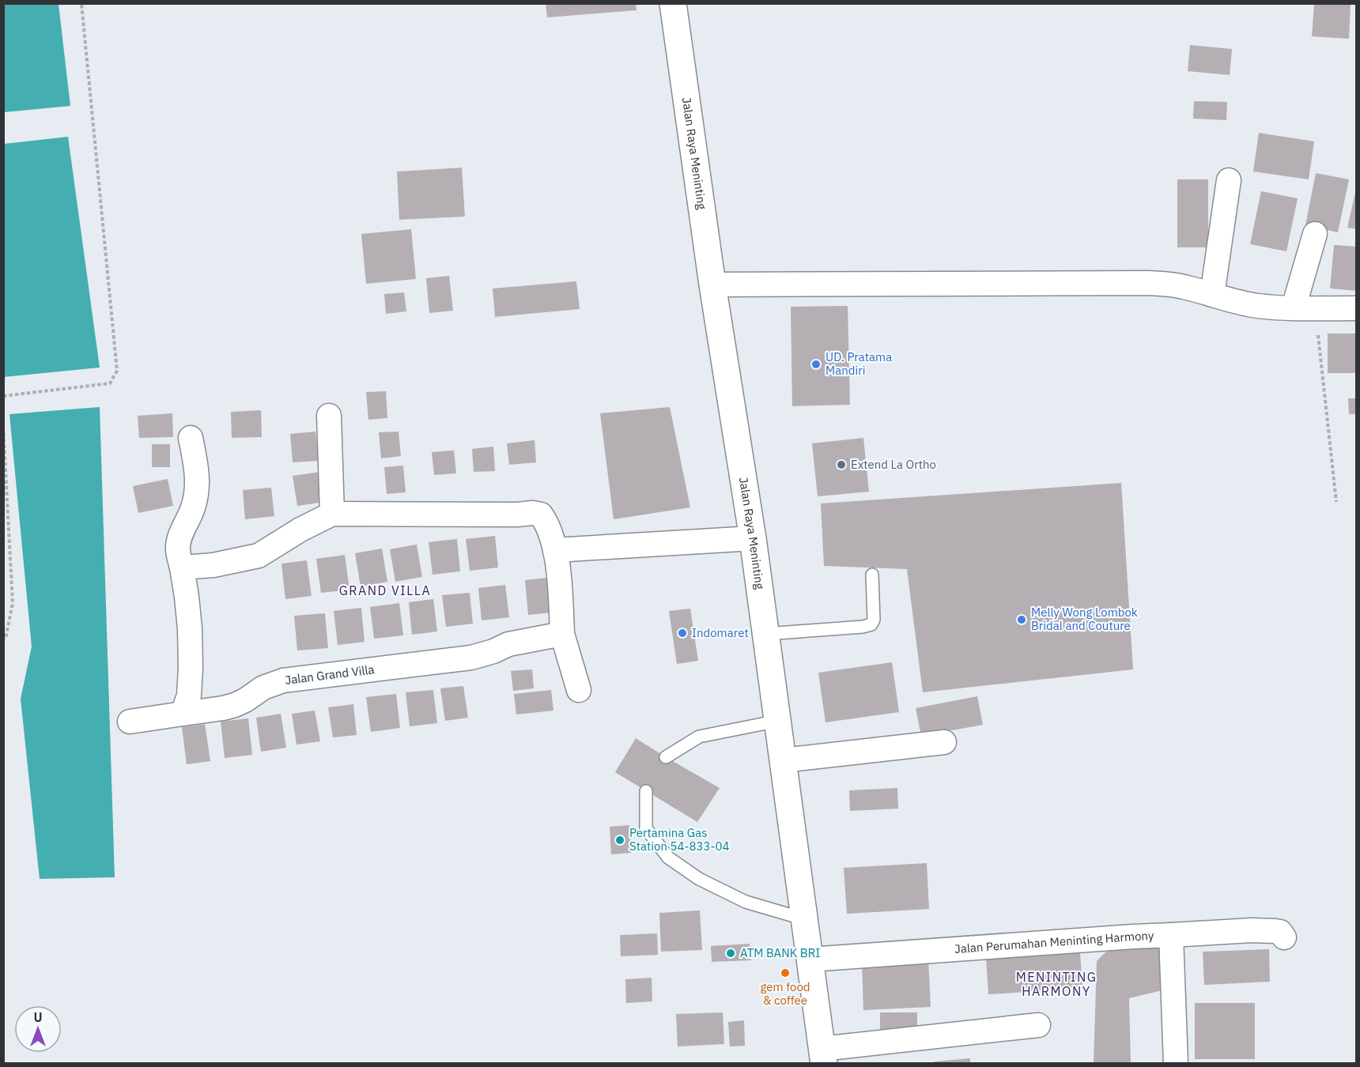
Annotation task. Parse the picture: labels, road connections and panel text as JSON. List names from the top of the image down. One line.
{"streets":{"highway":["Jalan Raya Meninting"],"street":["Jalan Grand Villa","Jalan Perumahan Meninting Harmony"]},"crossings":[["Jalan Raya Meninting","Jalan Perumahan Meninting Harmony"]],"districts":["GRAND VILLA","MENINTING HARMONY"],"places":["UD. Pratama Mandiri","Extend La Ortho","Melly Wong Lombok Bridal and Couture","Indomaret","Pertamina Gas Station 54-833-04","ATM BANK BRI","gem food & coffee"],"north":"top"}
